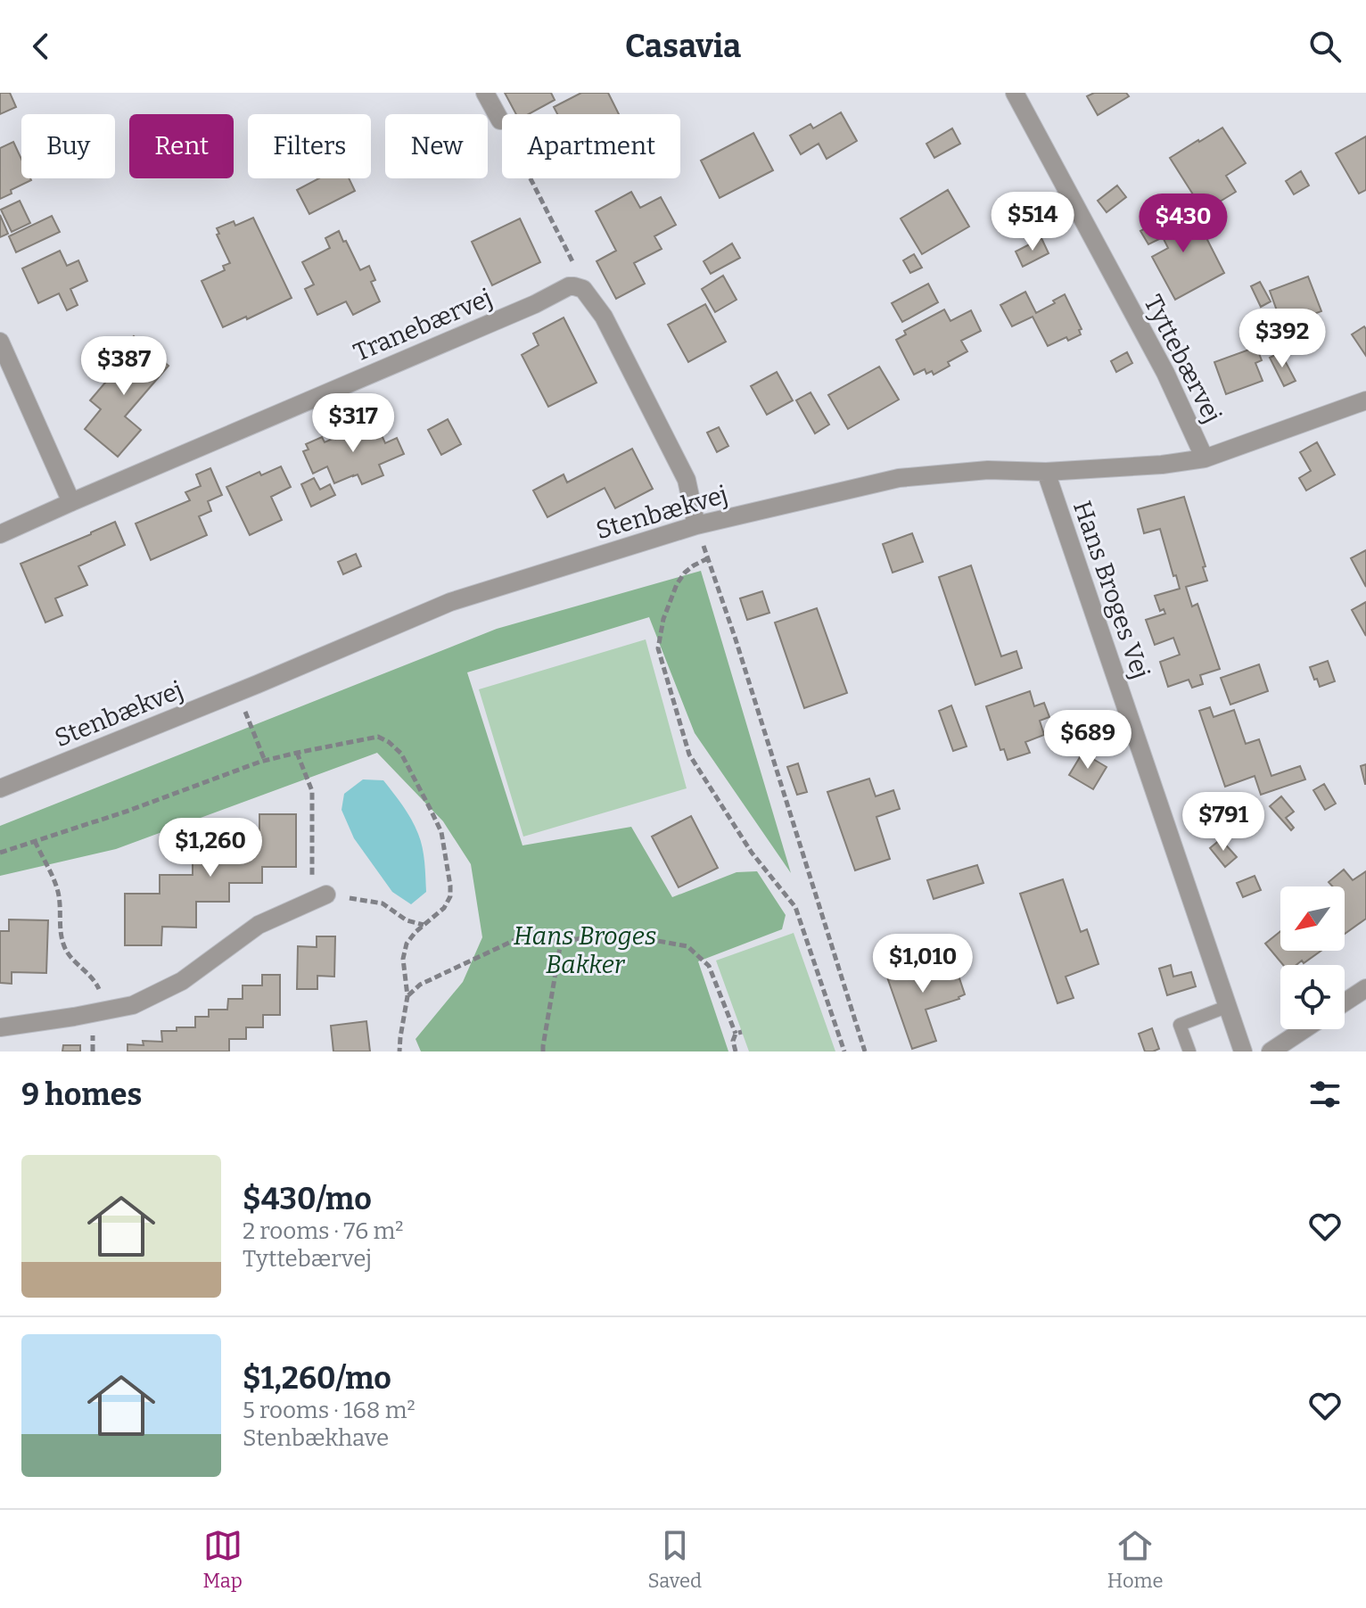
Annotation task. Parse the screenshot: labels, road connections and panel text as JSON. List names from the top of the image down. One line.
{"streets":{"street":["Tranebærvej","Tyttebærvej","Stenbækvej","Hans Broges Vej"]},"crossings":[["Tyttebærvej","Stenbækvej"],["Stenbækvej","Hans Broges Vej"]],"parks":["Hans Broges Bakker"],"north":"bottom left","page":{"header":"Casavia","chip":["Buy","Rent","Filters","New","Apartment"],"price":["$514","$430","$392","$387","$317","$689","$791","$1,260","$1,010"],"heading":"9 homes","list":[{"name":"$430/mo","note":"2 rooms · 76 m² · Tyttebærvej"},{"name":"$1,260/mo","note":"5 rooms · 168 m² · Stenbækhave"}],"tabs":["Map","Saved","Home"]}}
